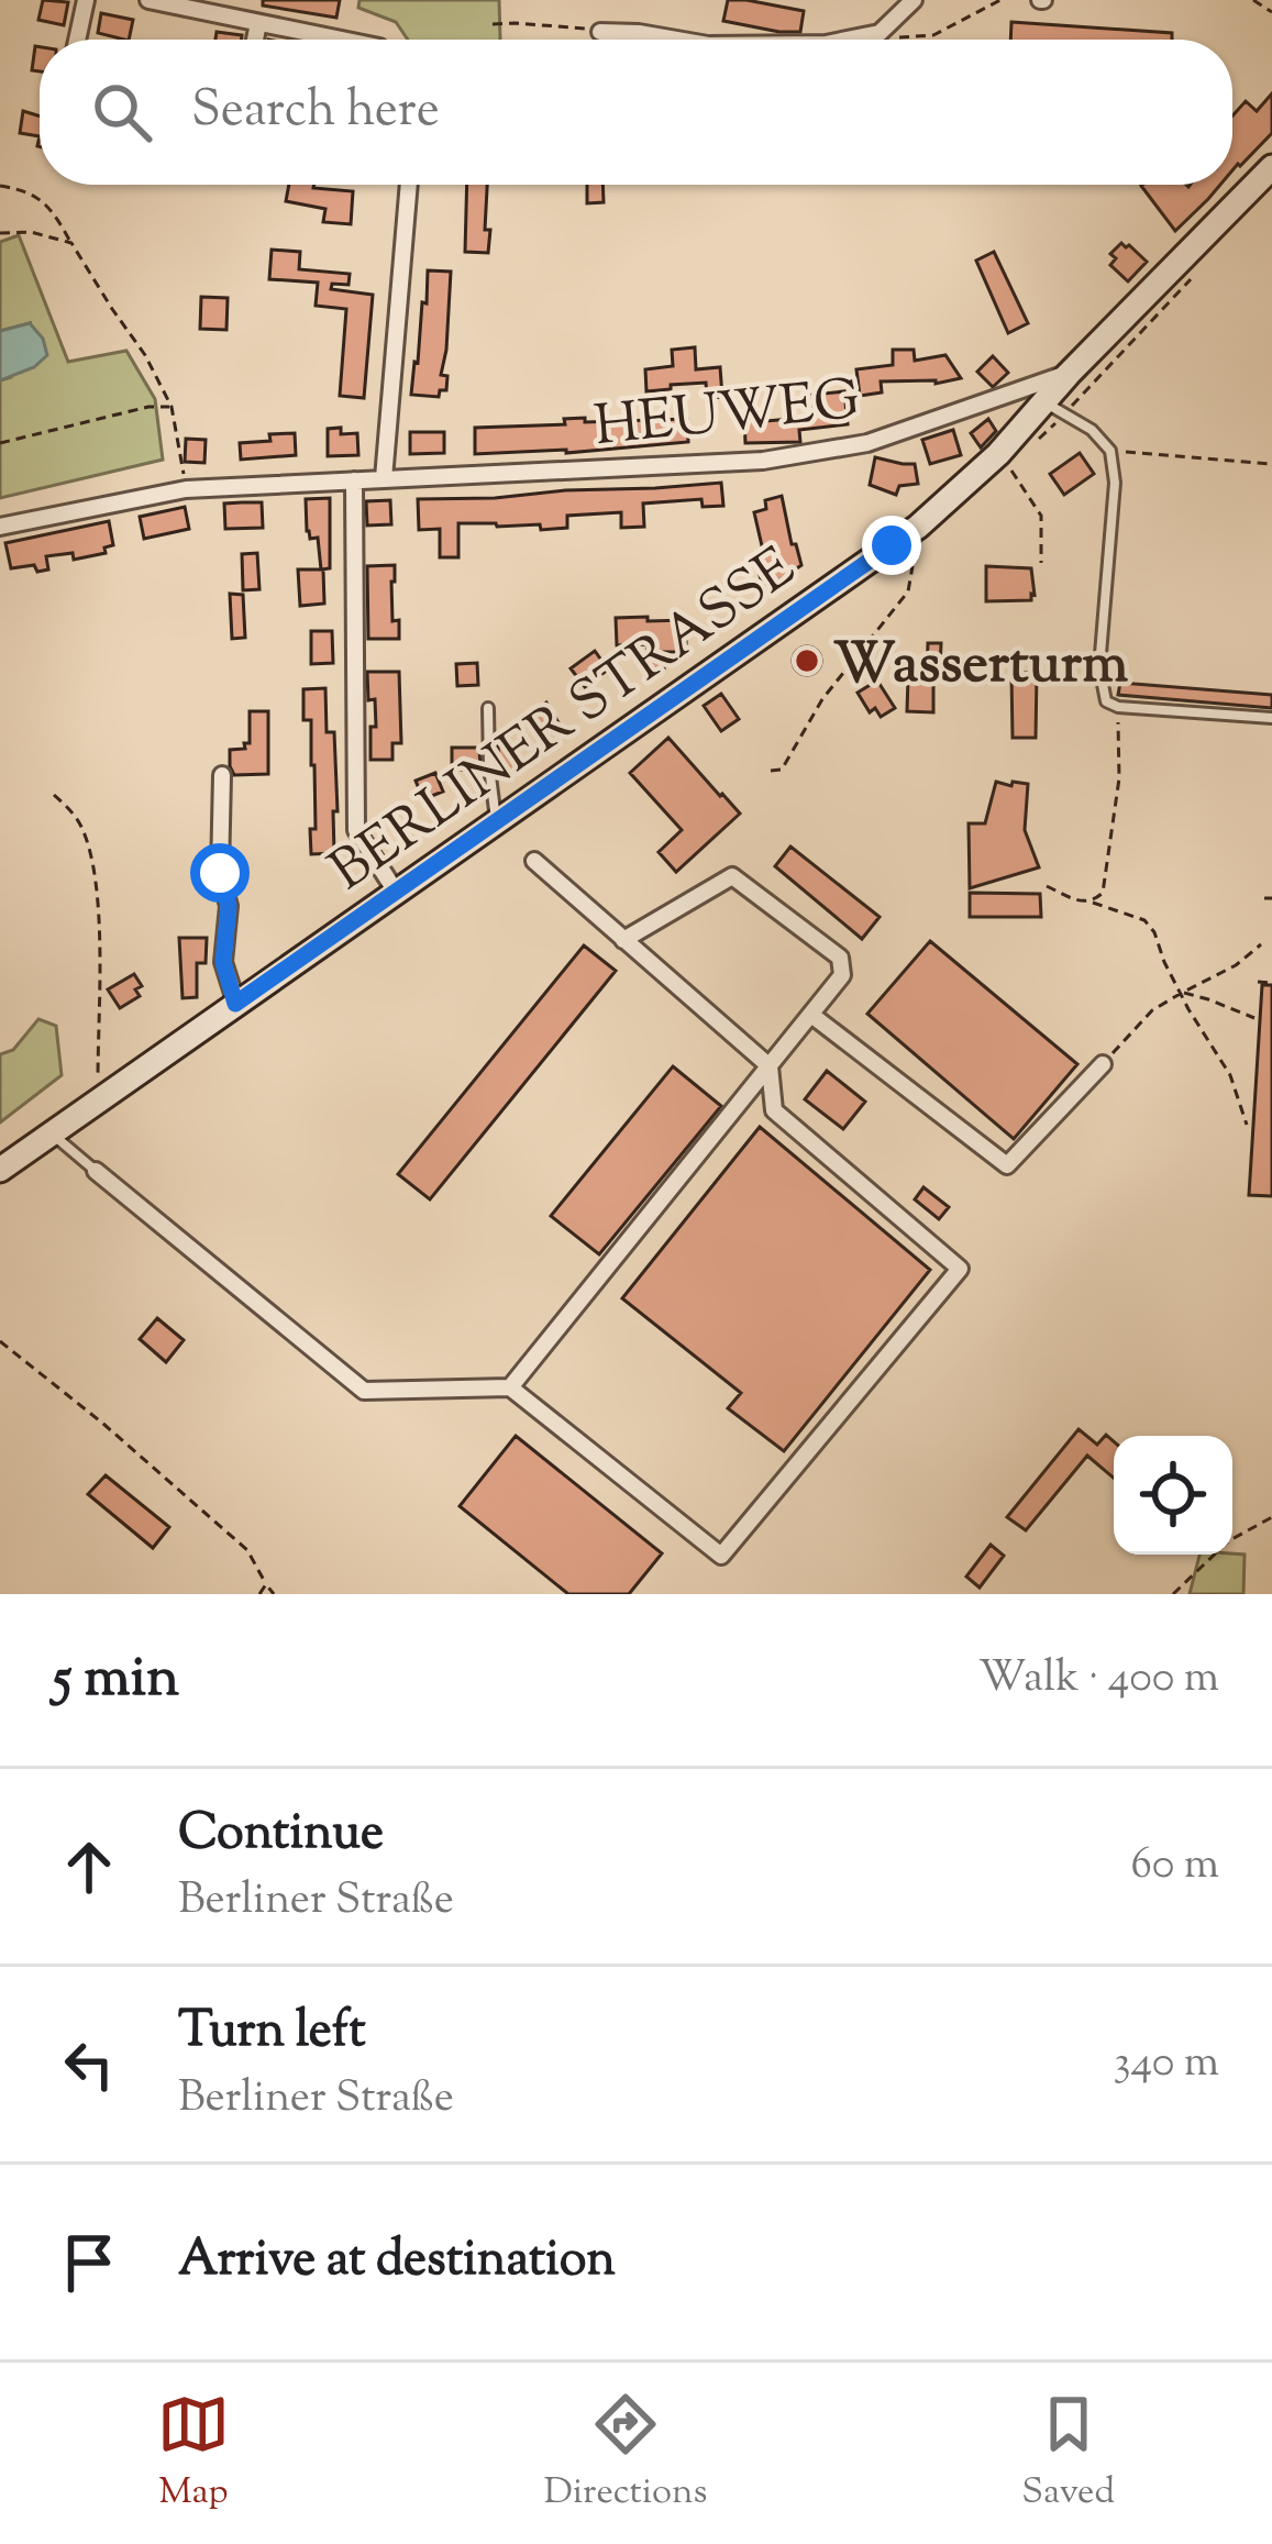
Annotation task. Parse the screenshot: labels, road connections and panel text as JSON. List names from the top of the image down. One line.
{"streets":{"main road":["BERLINER STRASSE"],"street":["HEUWEG"]},"crossings":[["HEUWEG","BERLINER STRASSE"]],"places":["Wasserturm"],"page":{"search":"Search here","heading":["5 min","Walk · 400 m"],"list":[["Continue","Berliner Straße","60 m"],["Turn left","Berliner Straße","340 m"],"Arrive at destination"],"nav":["Map","Directions","Saved"]}}
